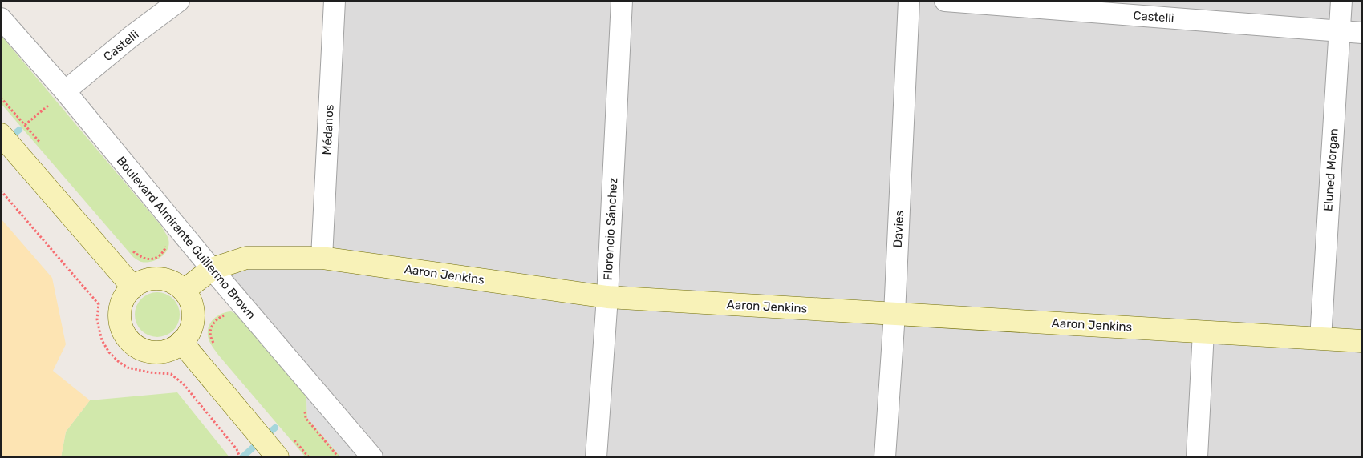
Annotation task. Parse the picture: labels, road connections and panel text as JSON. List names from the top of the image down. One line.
{"streets":{"main road":["Aaron Jenkins"],"street":["Castelli","Médanos","Eluned Morgan","Florencio Sánchez","Davies","Boulevard Almirante Guillermo Brown"]},"crossings":[["Castelli","Eluned Morgan"],["Castelli","Boulevard Almirante Guillermo Brown"],["Médanos","Aaron Jenkins"],["Eluned Morgan","Aaron Jenkins"],["Florencio Sánchez","Aaron Jenkins"],["Davies","Aaron Jenkins"],["Boulevard Almirante Guillermo Brown","Aaron Jenkins"]]}
